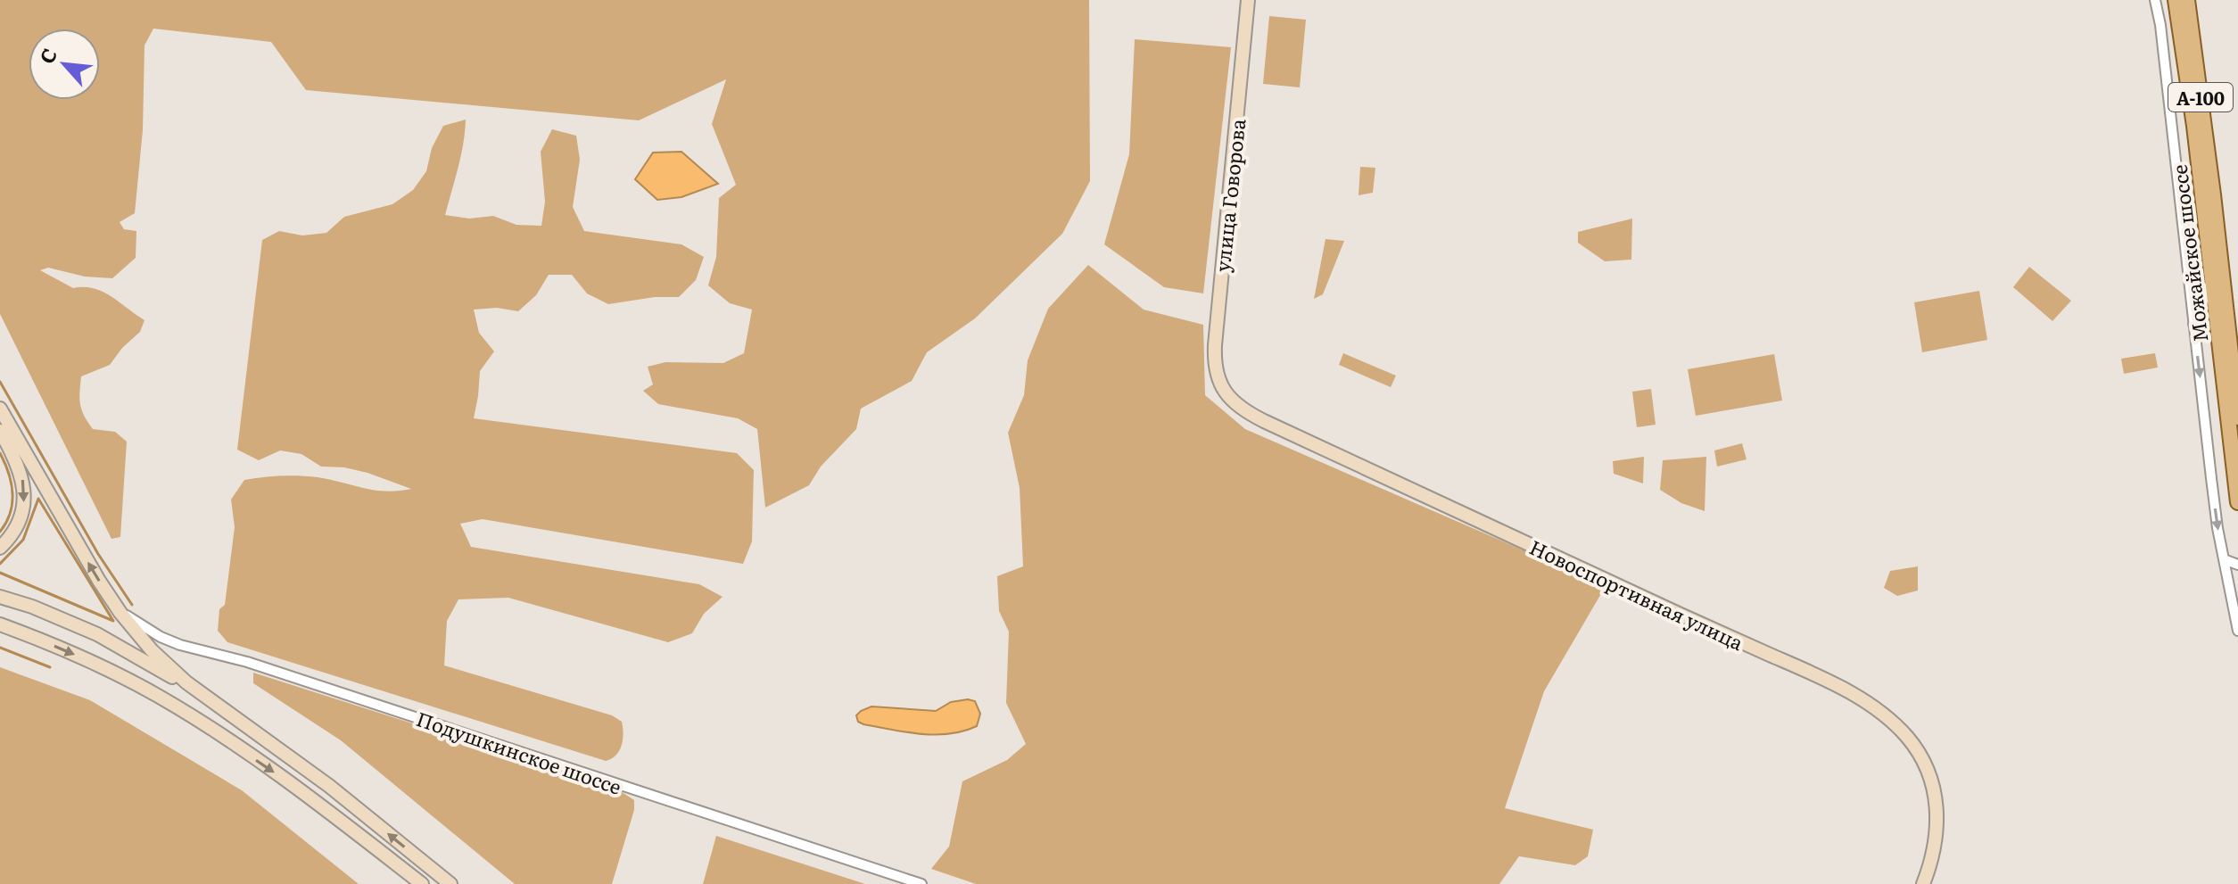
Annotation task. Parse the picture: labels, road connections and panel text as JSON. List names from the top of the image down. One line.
{"streets":{"main road":["А-100","улица Говорова","Можайское шоссе","Новоспортивная улица"],"street":["Подушкинское шоссе"]},"crossings":[["улица Говорова","Новоспортивная улица"]],"north":"top left"}
